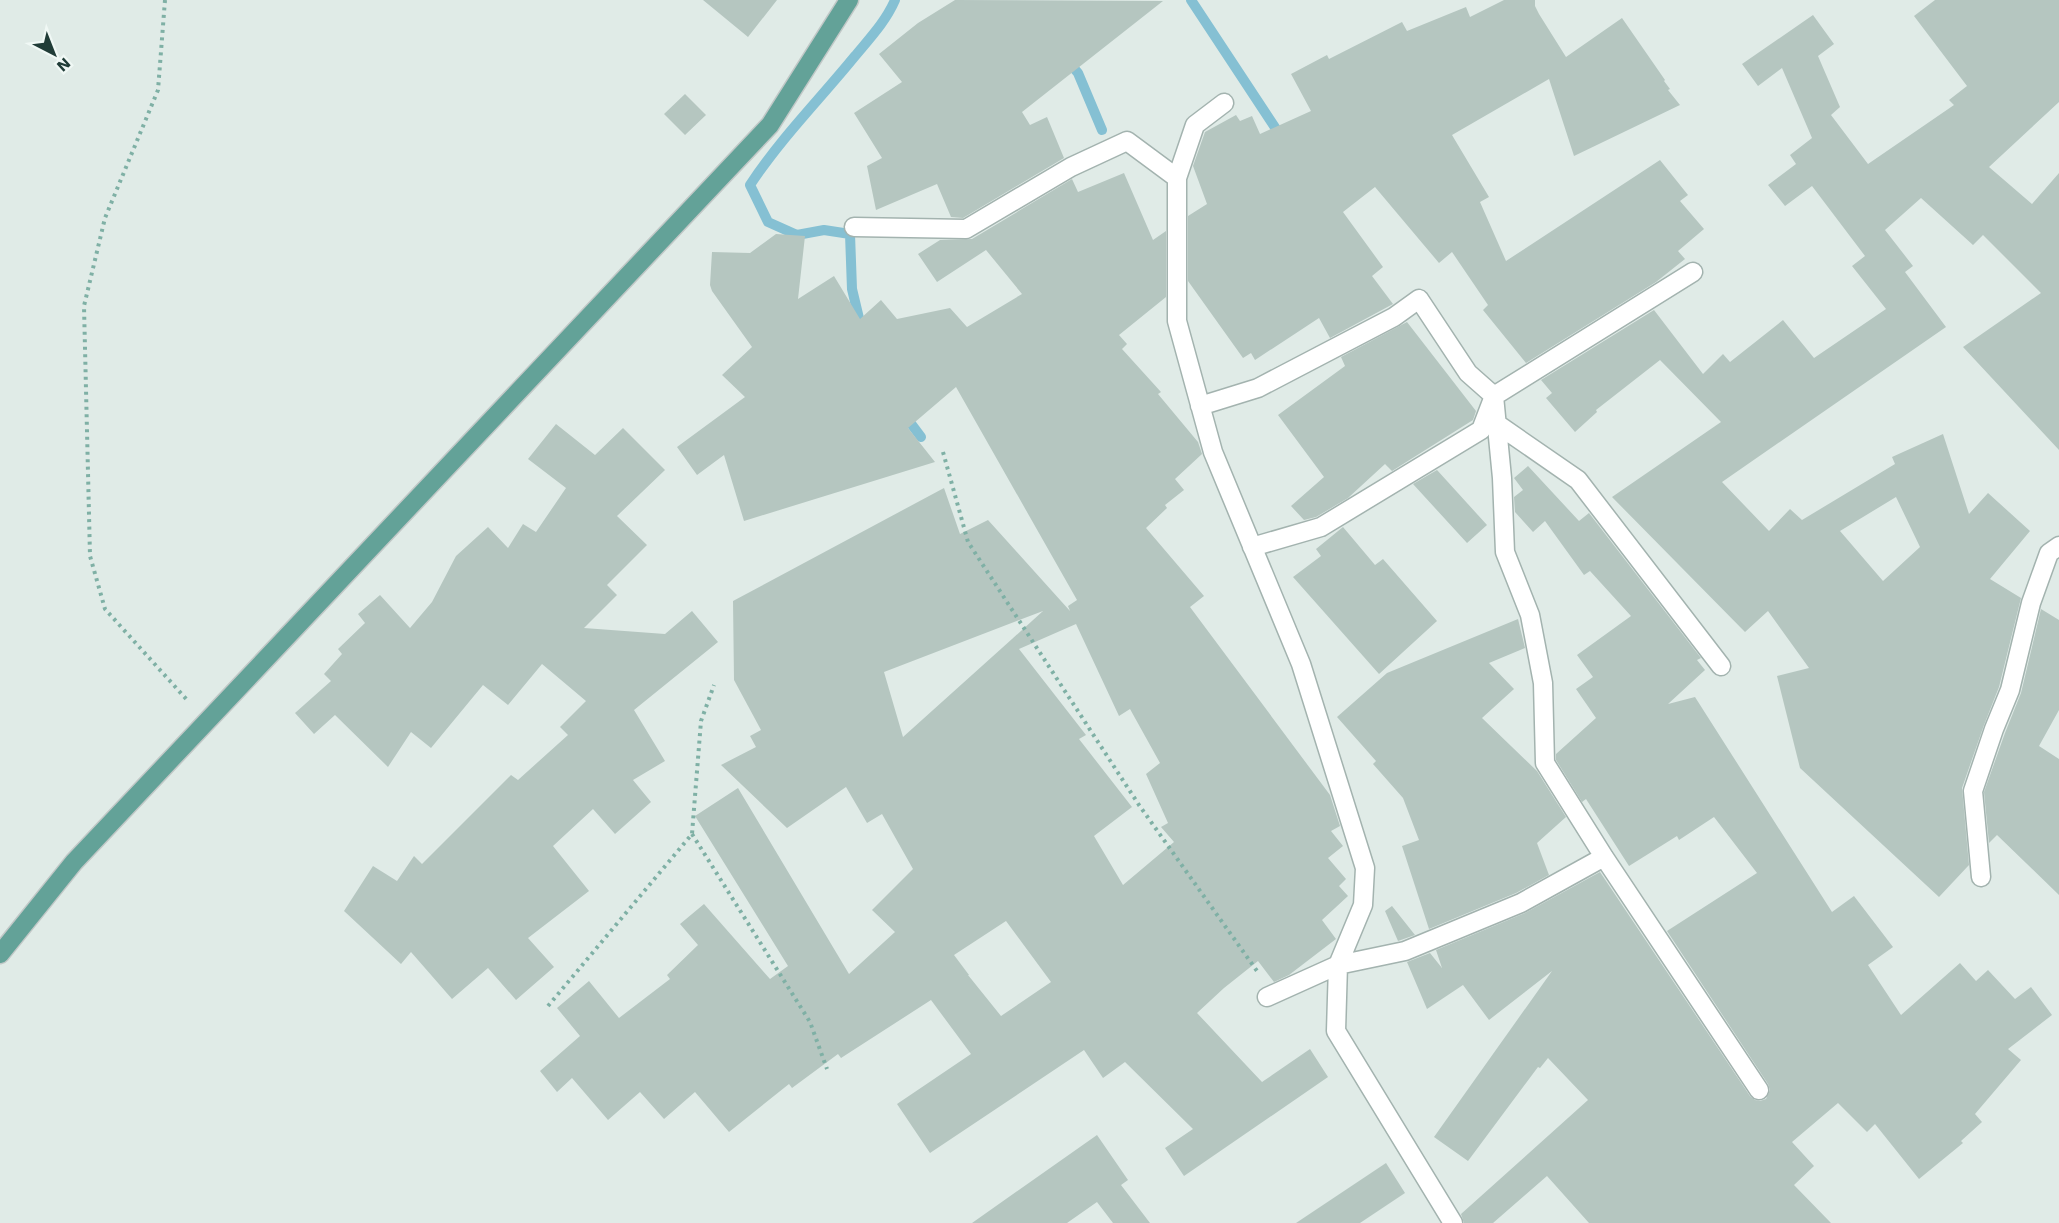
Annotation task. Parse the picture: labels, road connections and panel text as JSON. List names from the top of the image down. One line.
{"north":"bottom right"}
